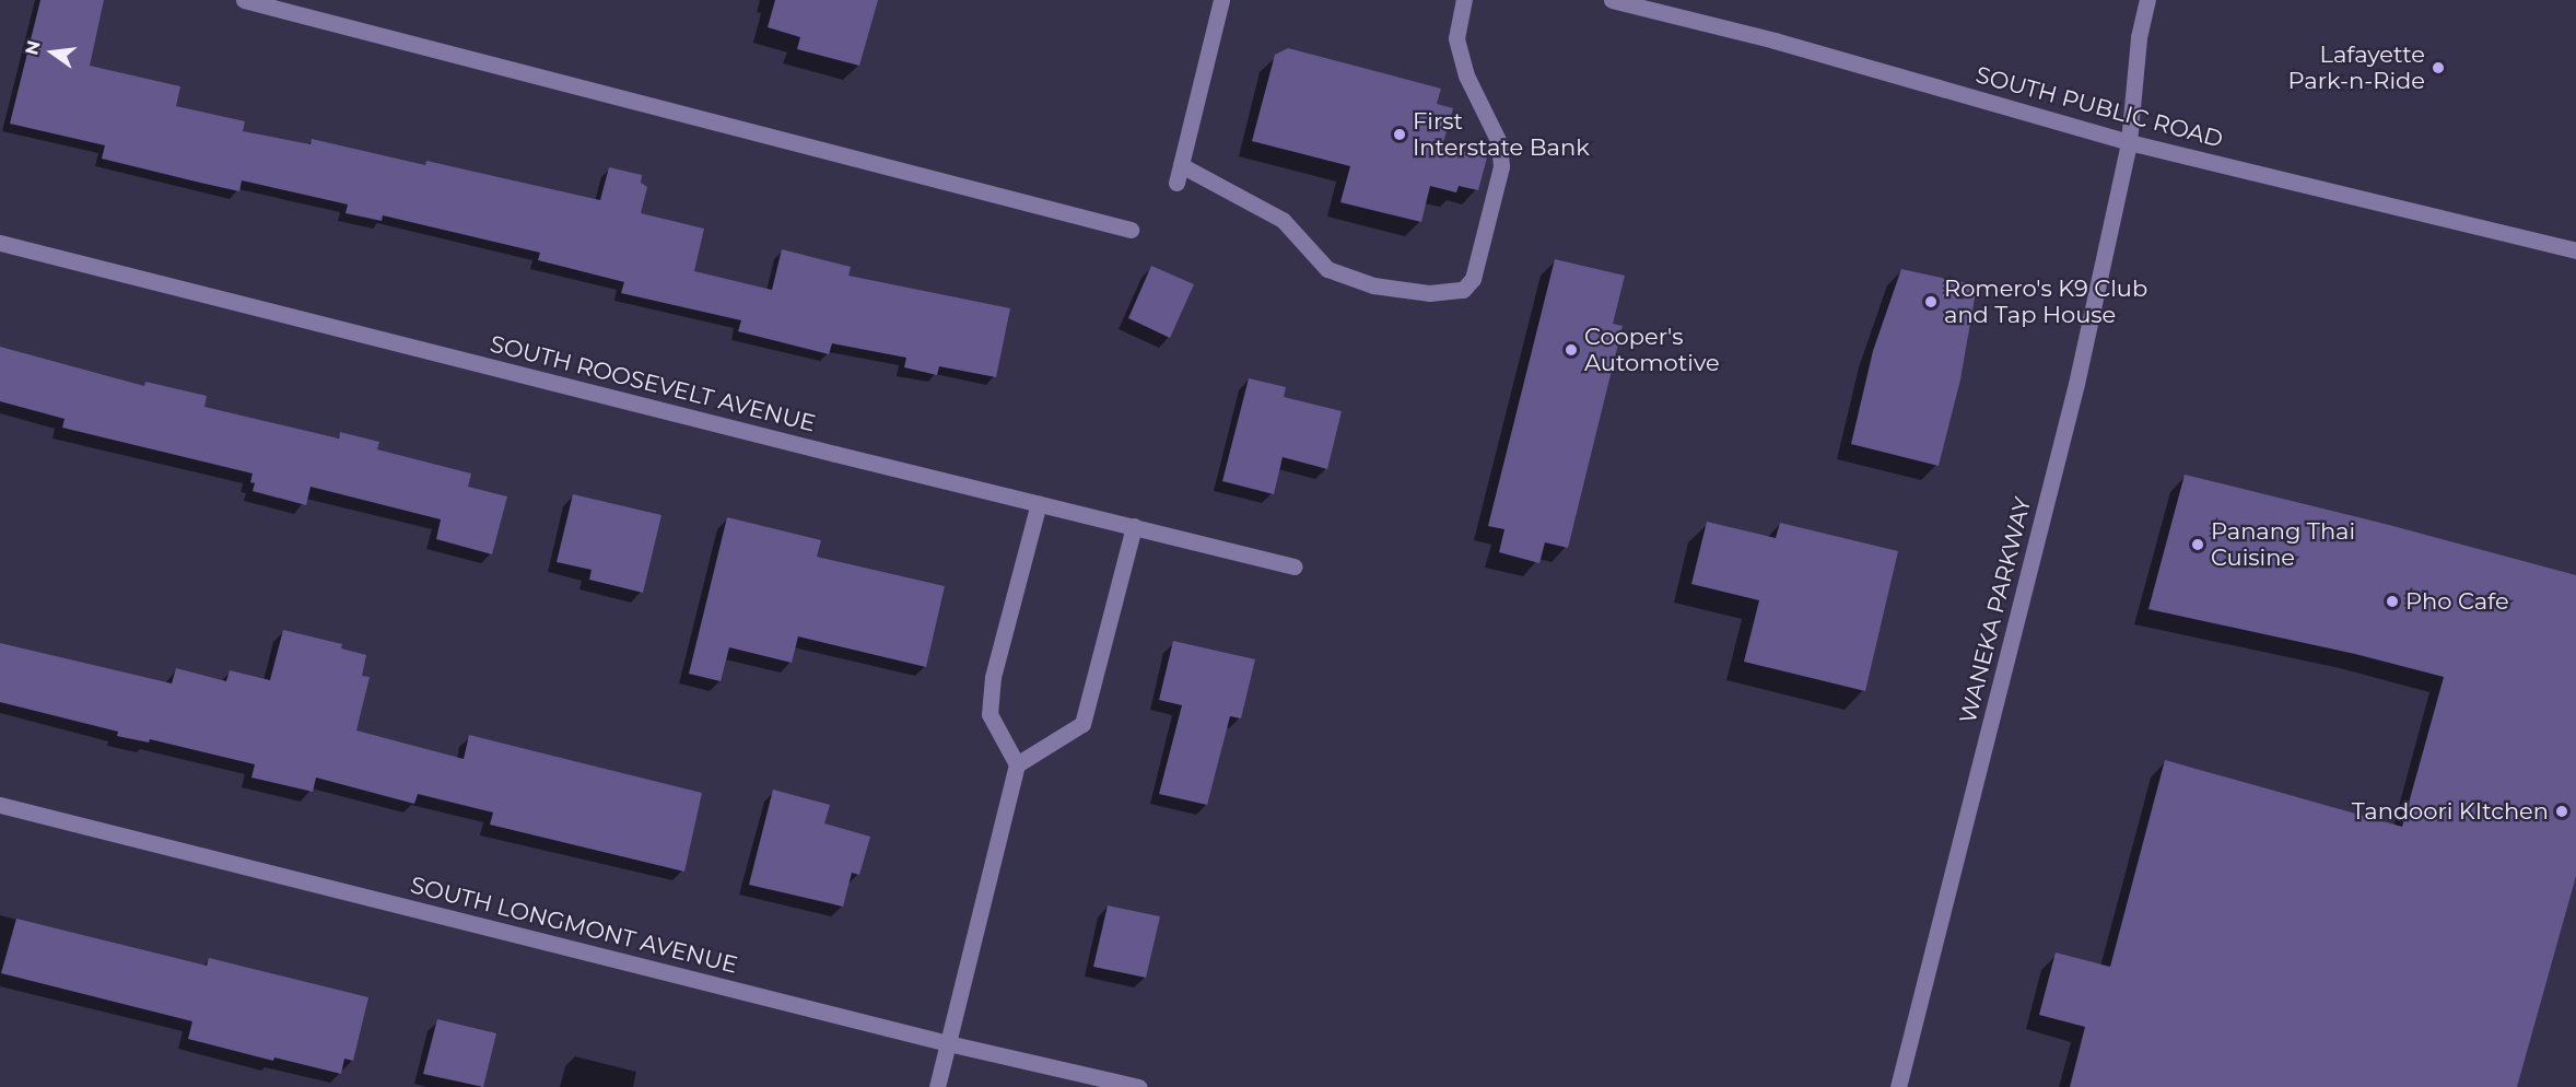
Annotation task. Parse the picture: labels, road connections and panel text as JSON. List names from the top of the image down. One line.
{"streets":{"street":["SOUTH PUBLIC ROAD","SOUTH ROOSEVELT AVENUE","WANEKA PARKWAY","SOUTH LONGMONT AVENUE"]},"crossings":[["SOUTH PUBLIC ROAD","WANEKA PARKWAY"]],"places":["Lafayette Park-n-Ride","First Interstate Bank","Romero's K9 Club and Tap House","Cooper's Automotive","Panang Thai Cuisine","Pho Cafe","Tandoori KItchen"],"north":"left"}
